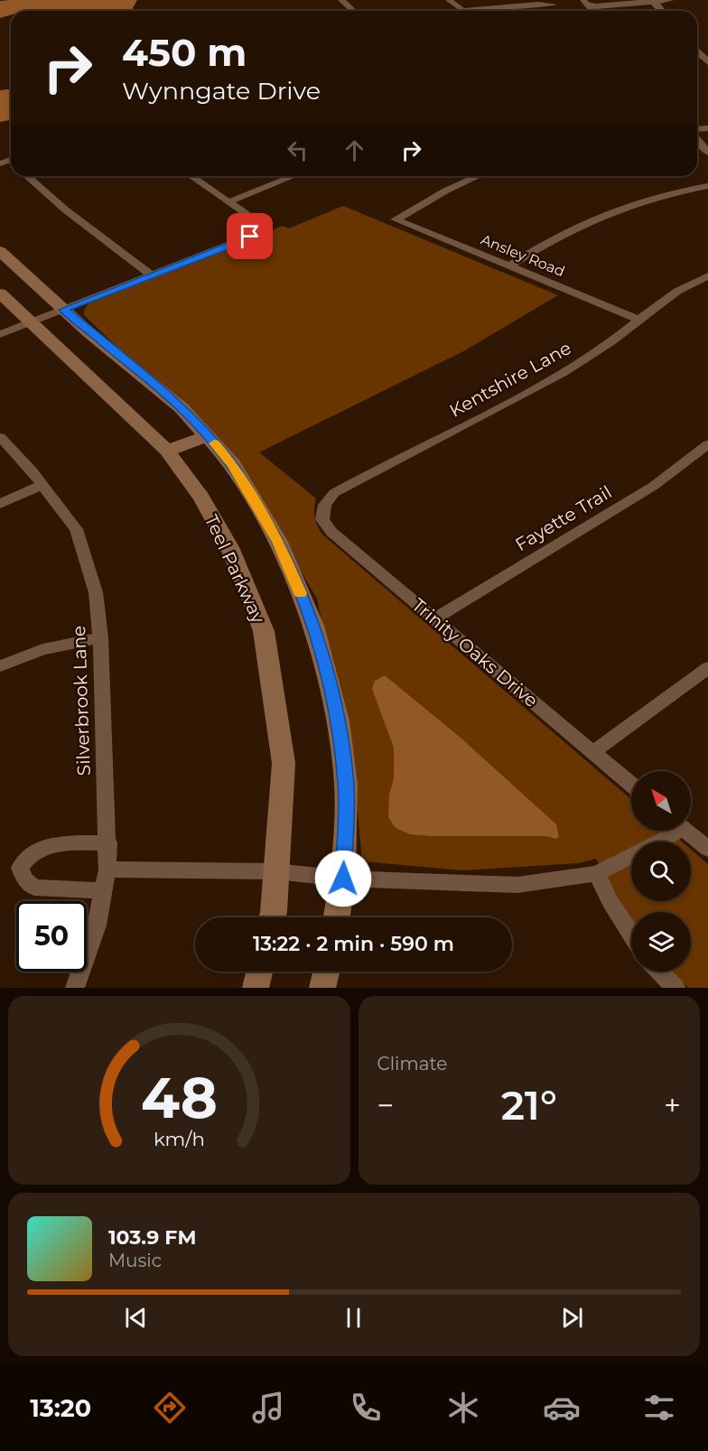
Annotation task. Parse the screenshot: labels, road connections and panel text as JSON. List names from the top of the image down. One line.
{"streets":{"main road":["Teel Parkway"],"street":["Ansley Road","Kentshire Lane","Fayette Trail","Trinity Oaks Drive","Silverbrook Lane"]},"crossings":[["Ansley Road","Kentshire Lane"],["Kentshire Lane","Trinity Oaks Drive"],["Fayette Trail","Trinity Oaks Drive"]],"north":"top left","page":{"turn":["450 m","Wynngate Drive"],"limit":"50","trip":"13:22 · 2 min · 590 m","tile":"Climate","heat":["−","21°","+"],"song":["103.9 FM","Music"],"tabs":"13:20","gauge":["48","km/h"]}}
